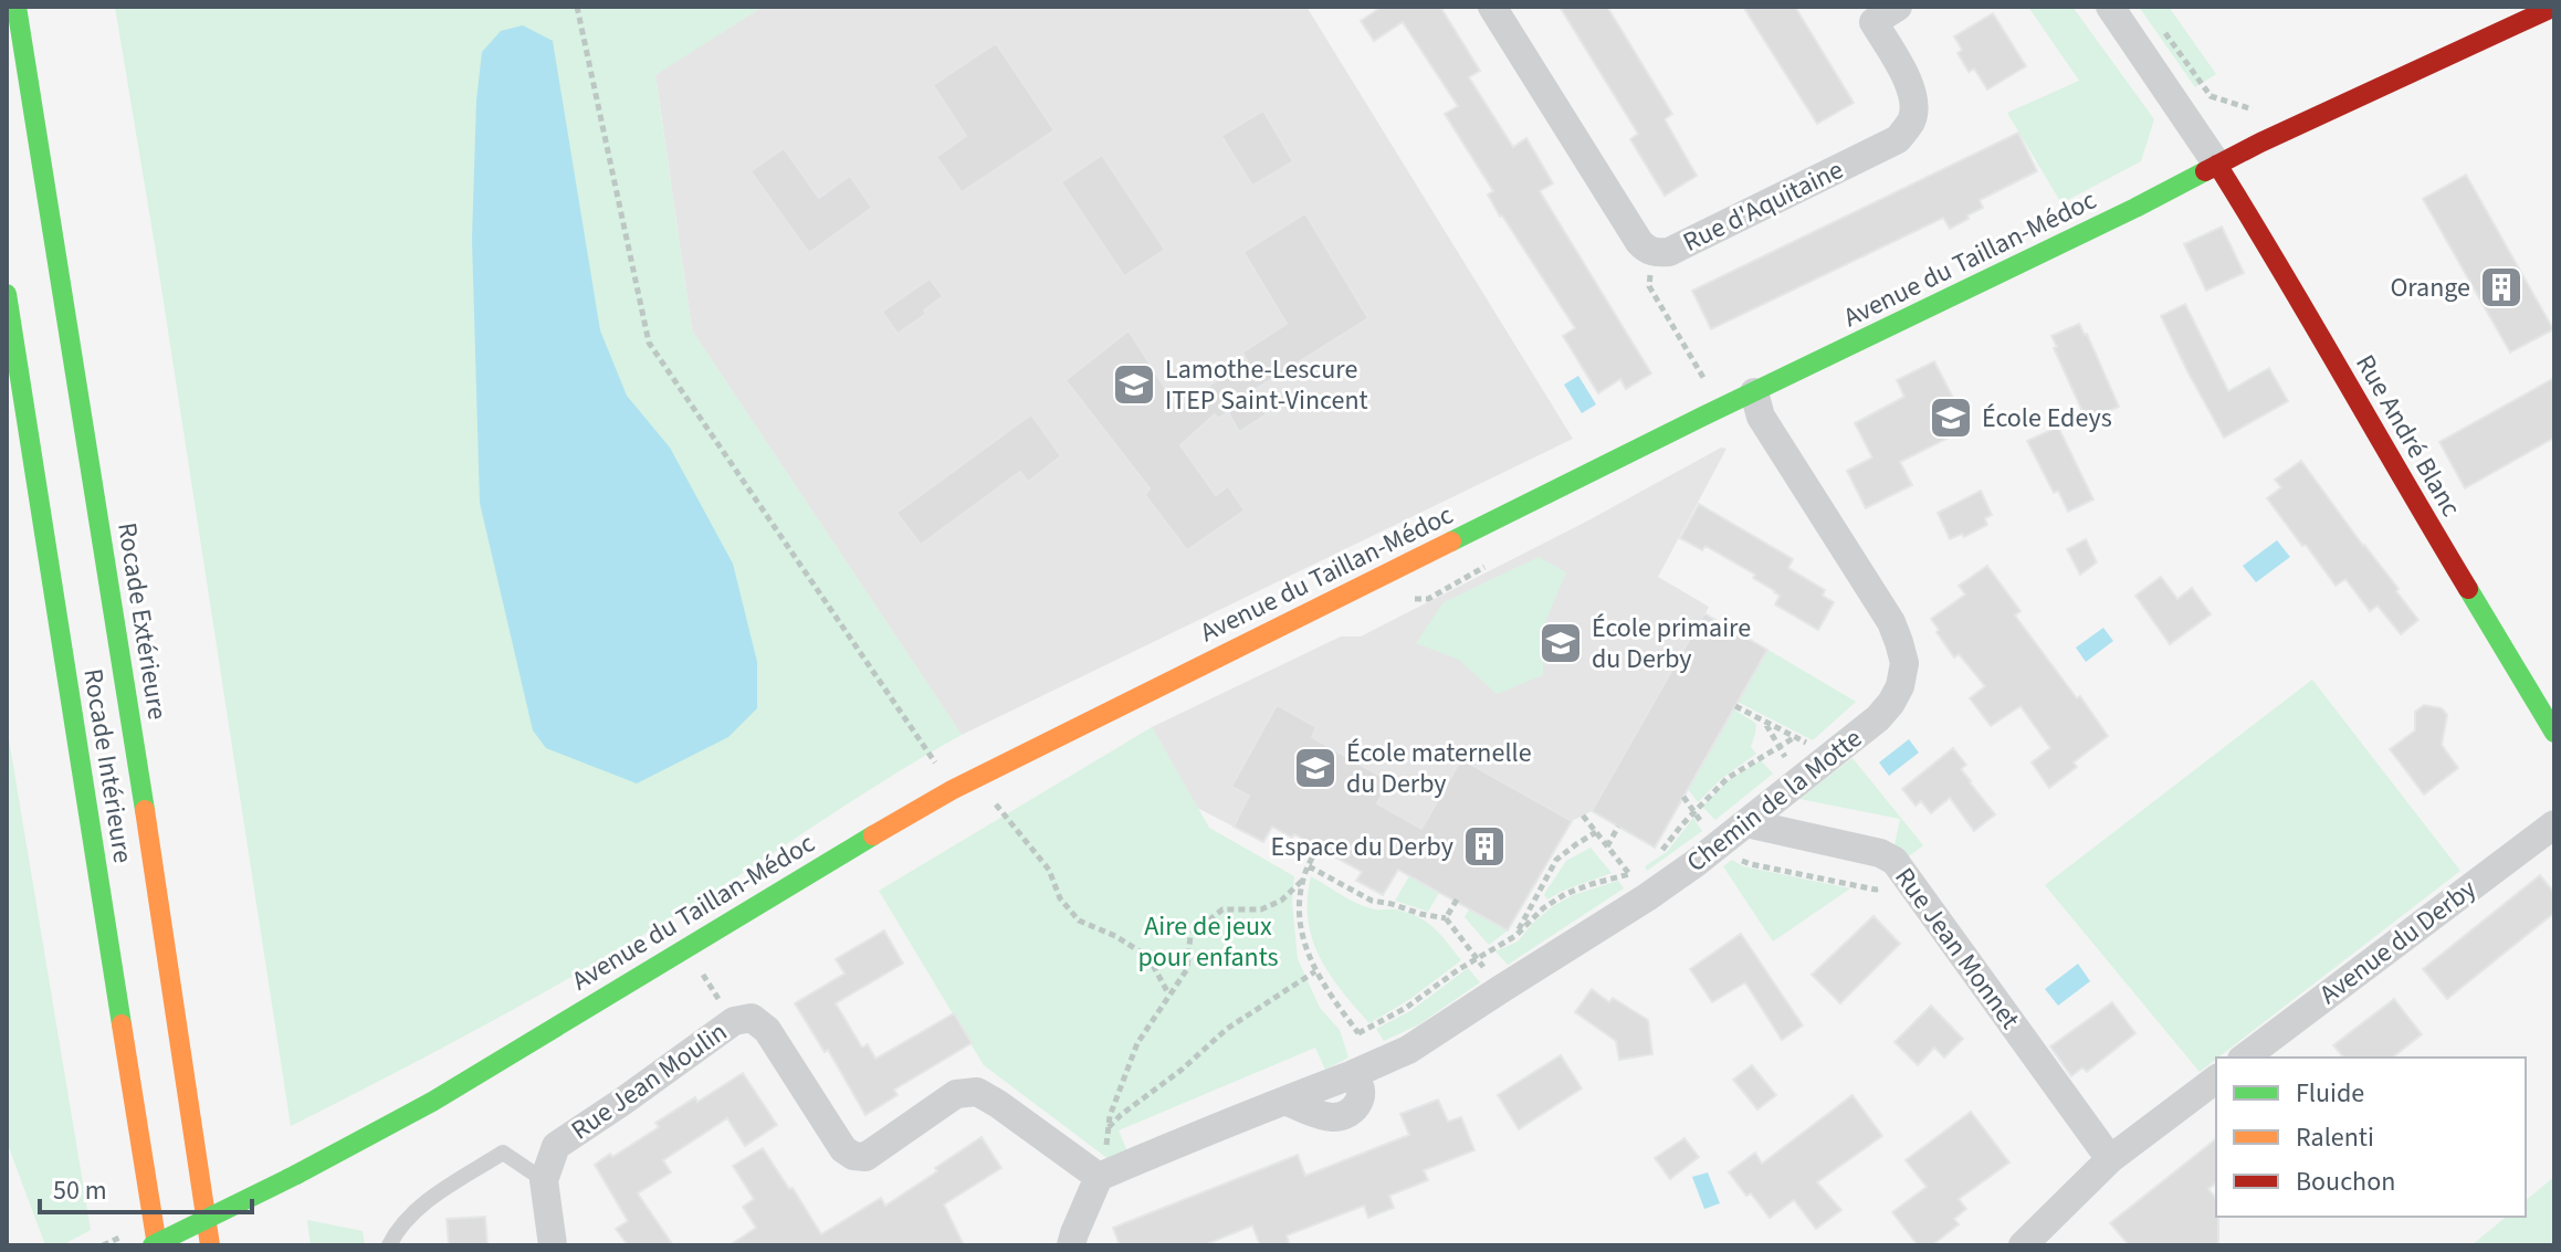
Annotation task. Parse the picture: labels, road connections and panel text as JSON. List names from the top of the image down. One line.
{"streets":{"main road":["Avenue du Taillan-Médoc","Rue André Blanc","Rocade Extérieure","Rocade Intérieure"],"street":["Rue d'Aquitaine","Chemin de la Motte","Avenue du Derby","Rue Jean Monnet","Rue Jean Moulin"]},"crossings":[["Avenue du Taillan-Médoc","Rue André Blanc"],["Avenue du Taillan-Médoc","Rocade Intérieure"],["Avenue du Taillan-Médoc","Chemin de la Motte"],["Chemin de la Motte","Rue Jean Monnet"],["Chemin de la Motte","Rue Jean Moulin"]],"parks":["Aire de jeux pour enfants"],"places":{"building":["Orange","Espace du Derby"],"school or university":["Lamothe-Lescure ITEP Saint-Vincent","École Edeys","École primaire du Derby","École maternelle du Derby"]},"legend":["Fluide","Ralenti","Bouchon"],"scale_bar":"50 m"}
